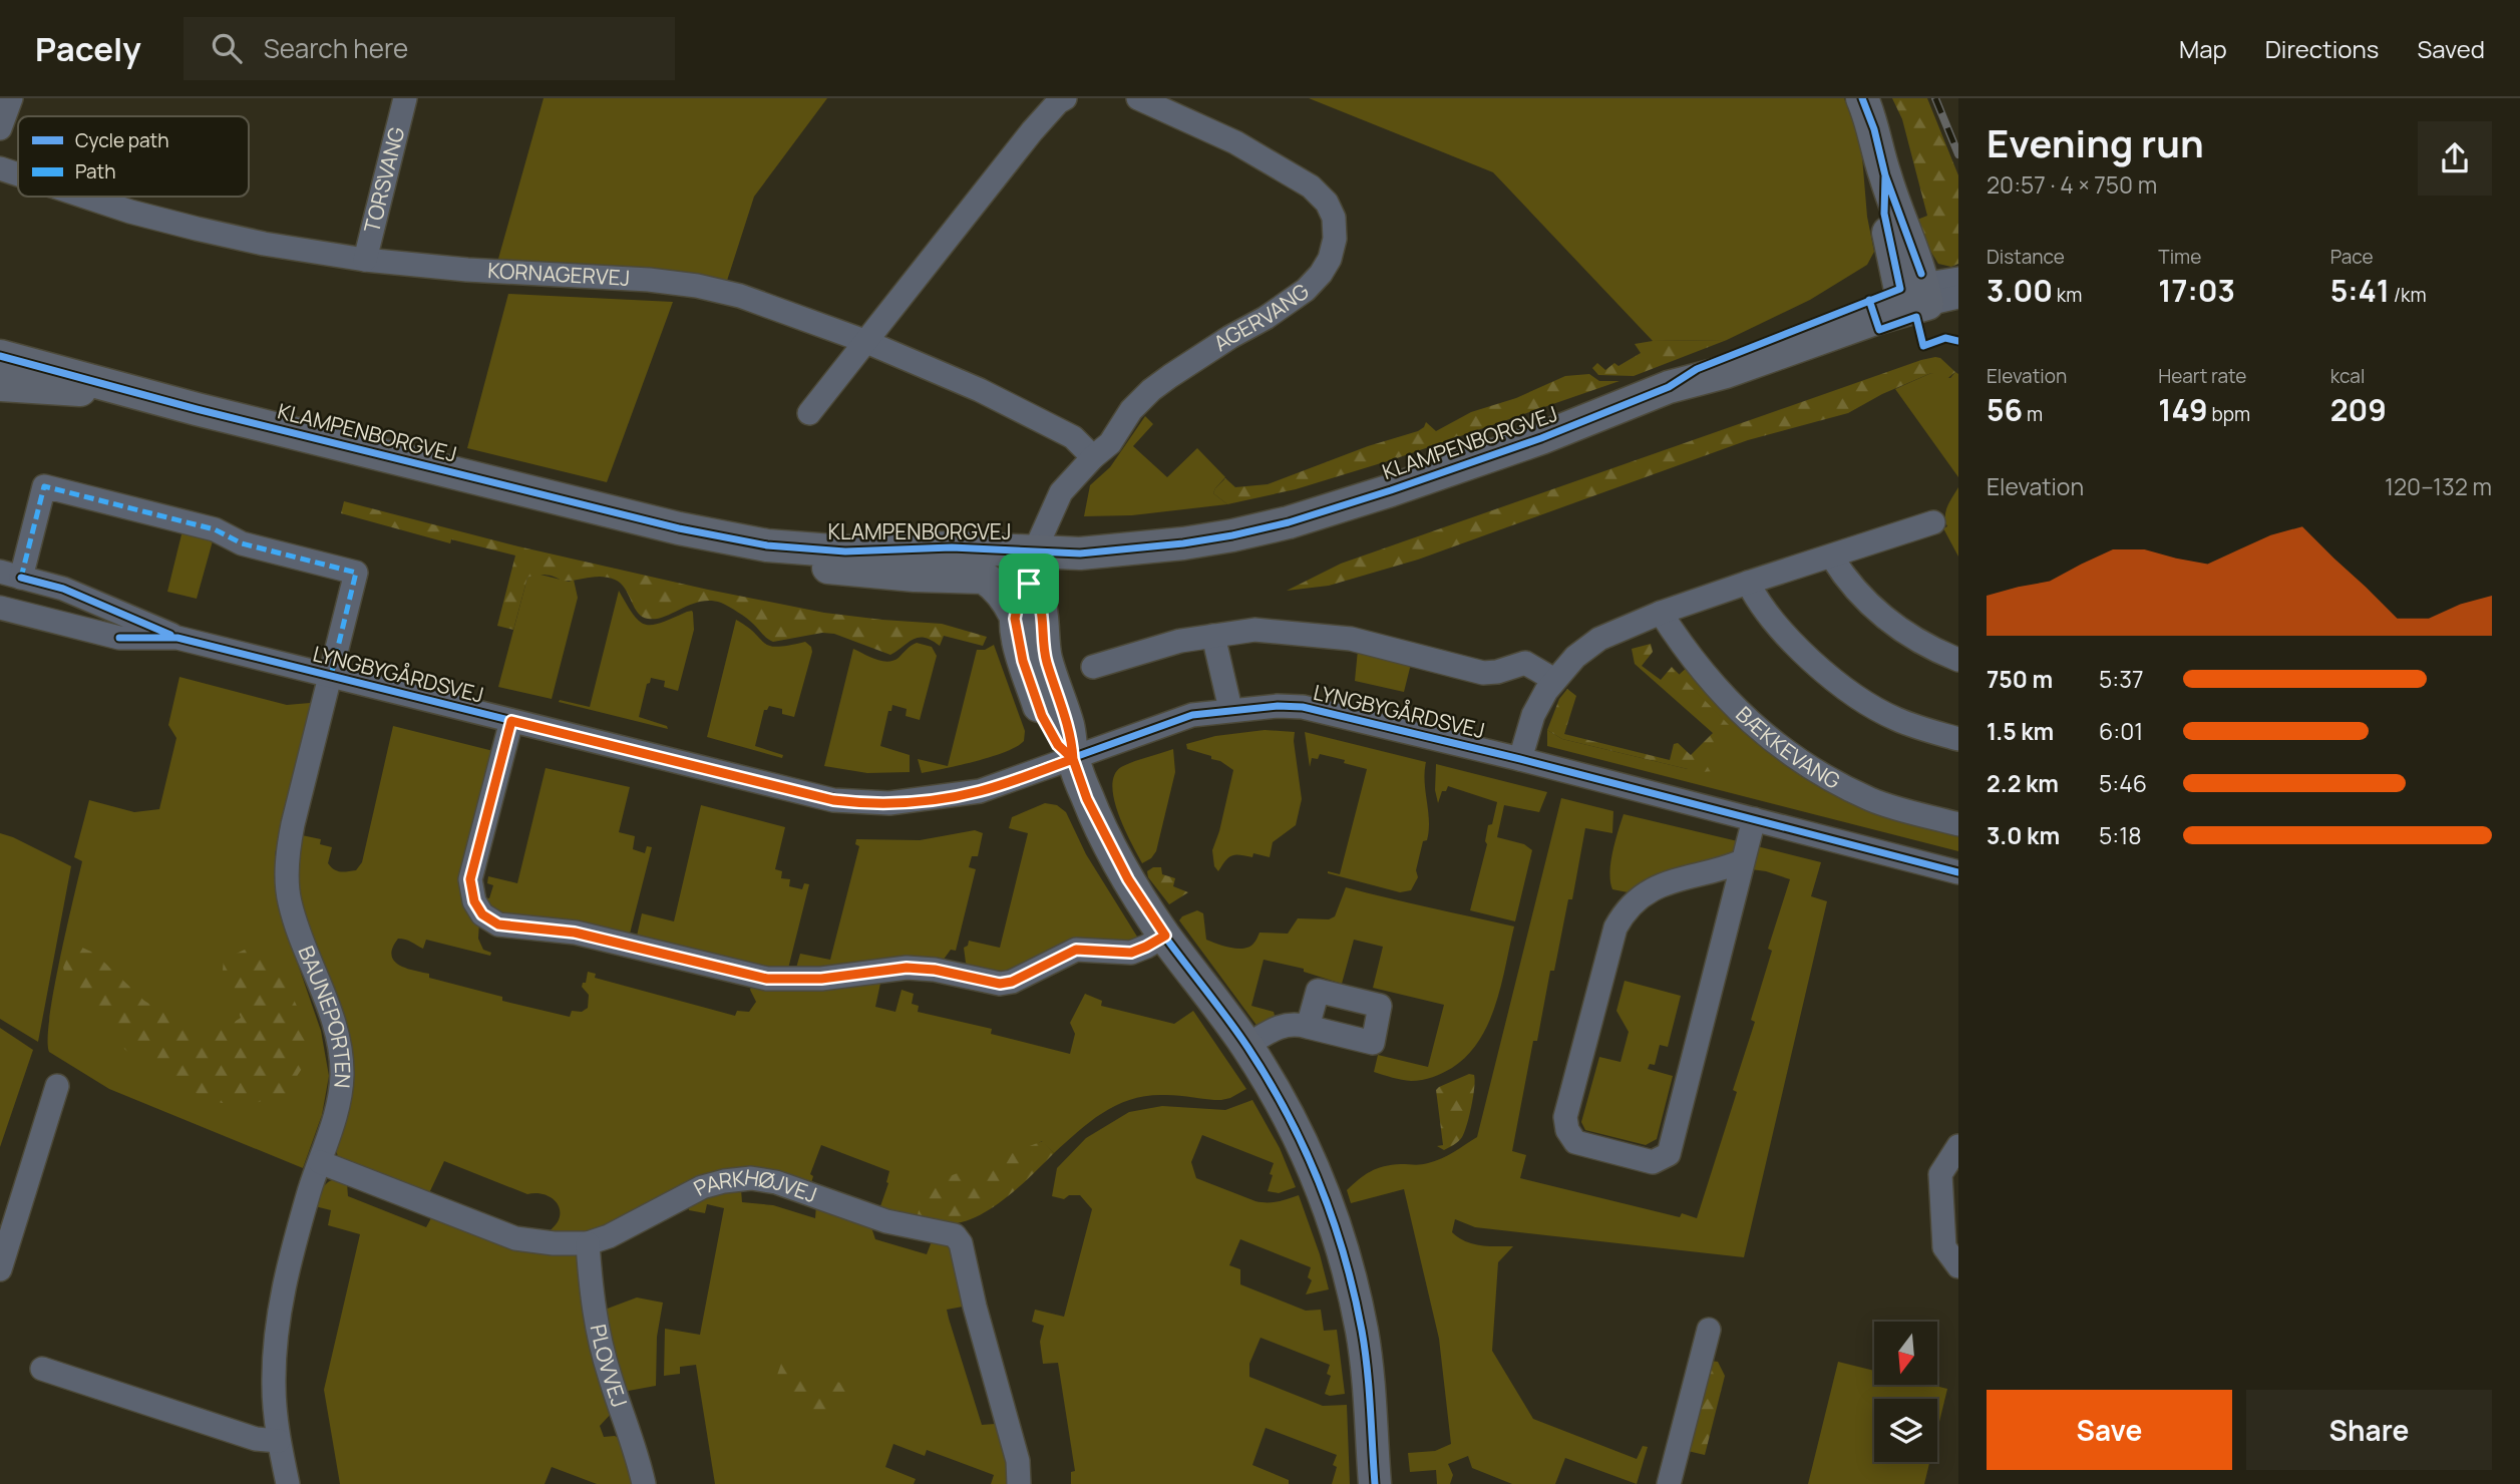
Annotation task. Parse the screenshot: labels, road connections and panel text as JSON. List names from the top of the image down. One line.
{"streets":{"street":["TORSVANG","KORNAGERVEJ","AGERVANG","KLAMPENBORGVEJ","LYNGBYGÅRDSVEJ","BÆKKEVANG","BAUNEPORTEN","PARKHØJVEJ","PLOVVEJ"]},"crossings":[["TORSVANG","KORNAGERVEJ"],["KORNAGERVEJ","AGERVANG"],["AGERVANG","KLAMPENBORGVEJ"],["LYNGBYGÅRDSVEJ","BAUNEPORTEN"],["BAUNEPORTEN","PARKHØJVEJ"],["PARKHØJVEJ","PLOVVEJ"]],"legend":["Cycle path","Path"],"north":"bottom","page":{"header":"Pacely","search":"Search here","nav":["Map","Directions","Saved"],"heading":["Evening run","20:57 · 4 × 750 m"],"stats":[["Distance","3.00 km"],["Time","17:03"],["Pace","5:41 /km"],["Elevation","56 m"],["Heart rate","149 bpm"],["kcal","209"]],"chart":["Elevation","120–132 m"],"list":[{"name":"750 m","note":"5:37"},{"name":"1.5 km","note":"6:01"},{"name":"2.2 km","note":"5:46"},{"name":"3.0 km","note":"5:18"}],"buttons":["Save","Share"]}}
